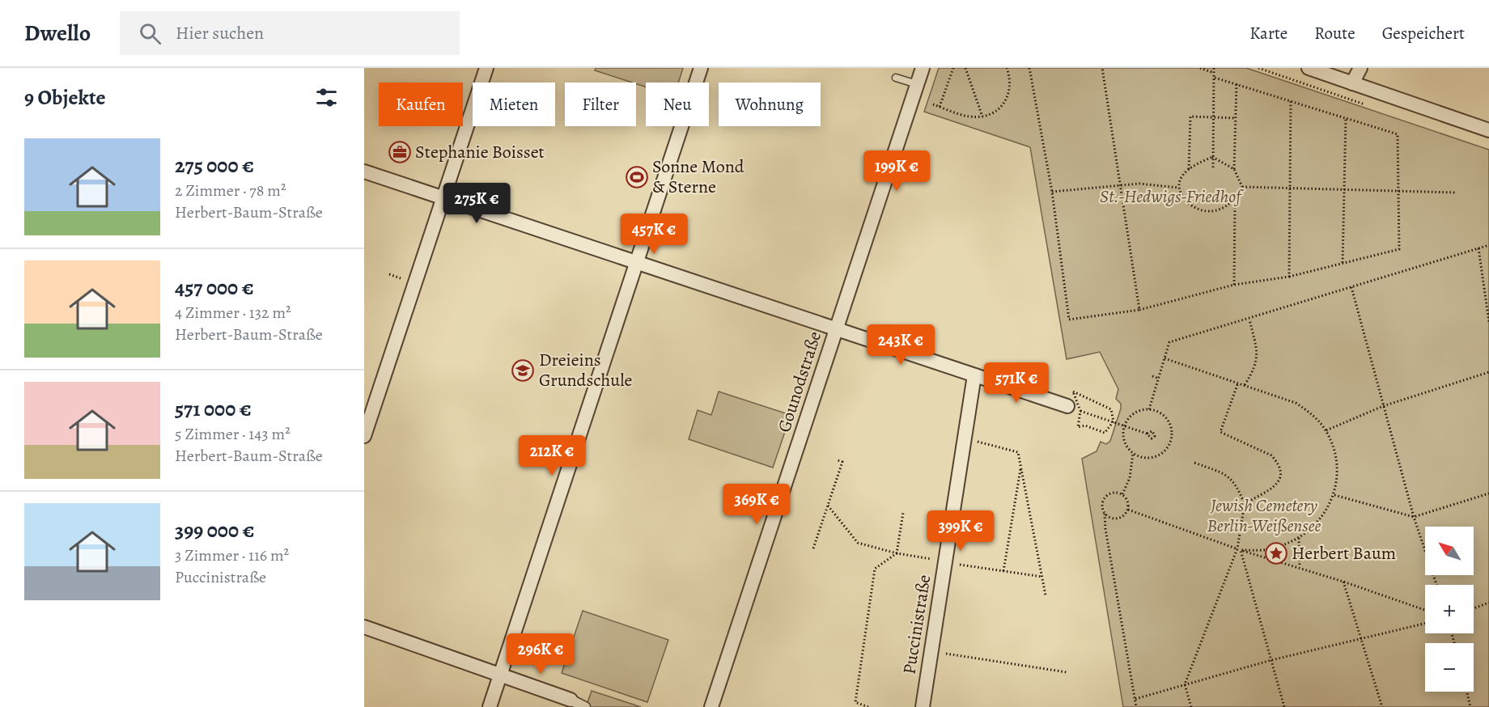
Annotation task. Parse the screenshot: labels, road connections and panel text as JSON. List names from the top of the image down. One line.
{"streets":{"street":["Gounodstraße","Puccinistraße"]},"parks":["St.-Hedwigs-Friedhof","Jewish Cemetery Berlin-Weißensee"],"places":{"office":["Stephanie Boisset"],"sports":["Sonne Mond & Sterne"],"school or university":["Dreieins Grundschule"],"place":["Herbert Baum"]},"north":"top left","page":{"header":"Dwello","search":"Hier suchen","nav":["Karte","Route","Gespeichert"],"heading":"9 Objekte","chip":["Kaufen","Mieten","Filter","Neu","Wohnung"],"list":[{"name":"275 000 €","note":"2 Zimmer · 78 m² · Herbert-Baum-Straße"},{"name":"457 000 €","note":"4 Zimmer · 132 m² · Herbert-Baum-Straße"},{"name":"571 000 €","note":"5 Zimmer · 143 m² · Herbert-Baum-Straße"},{"name":"399 000 €","note":"3 Zimmer · 116 m² · Puccinistraße"}],"price":["199K €","275K €","457K €","243K €","571K €","212K €","369K €","399K €","296K €"],"map_buttons":["+","−"]}}
